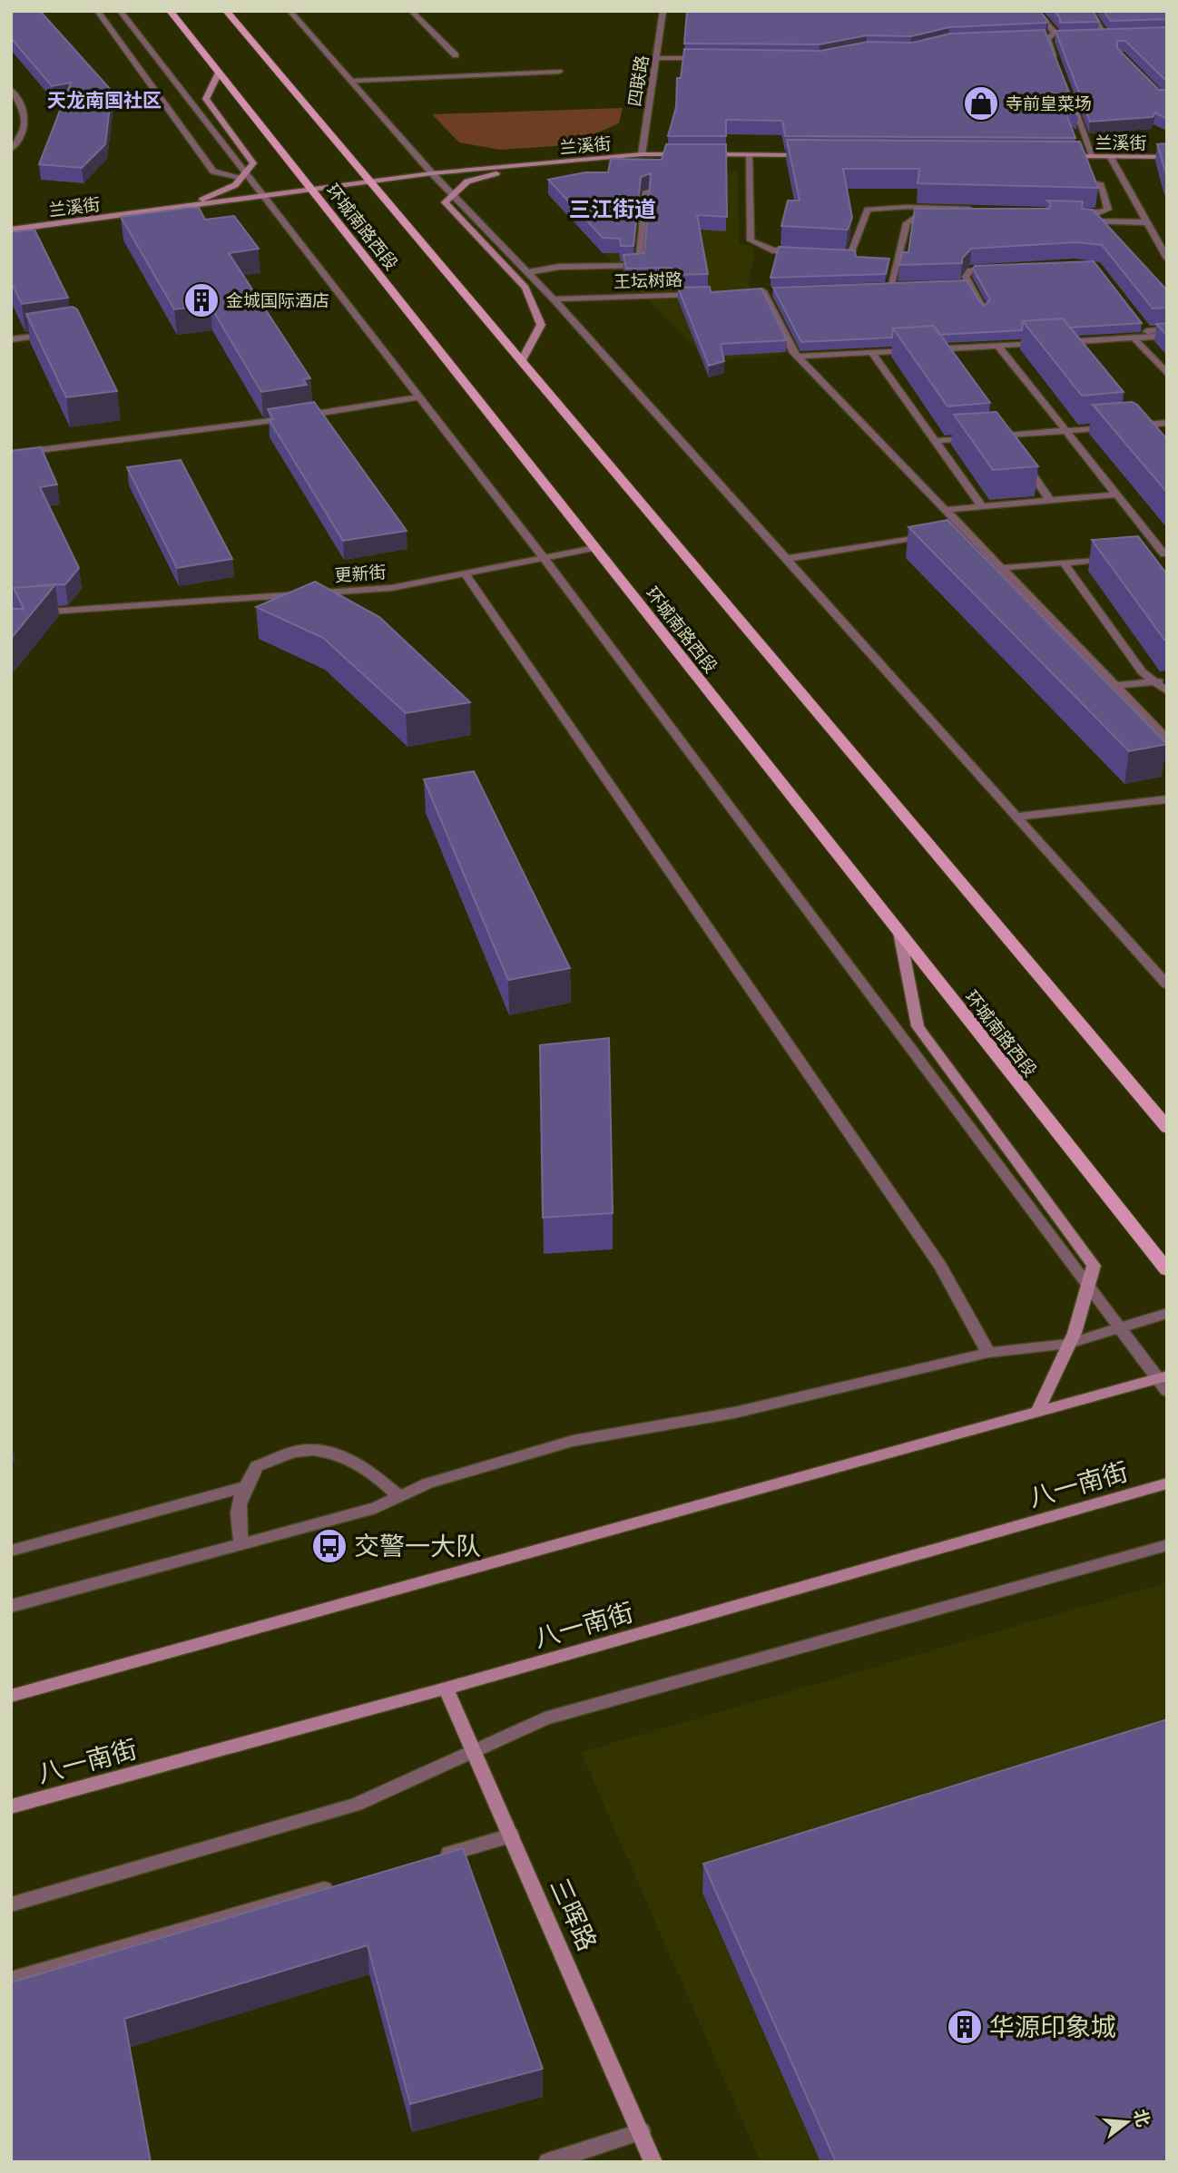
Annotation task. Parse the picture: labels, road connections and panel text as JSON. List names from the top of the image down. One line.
{"streets":{"main road":["兰溪街","环城南路西段","八一南街","三晖路"],"street":["四联路","王坛树路","更新街"]},"crossings":[["四联路","兰溪街"],["兰溪街","环城南路西段"],["环城南路西段","更新街"],["八一南街","三晖路"]],"districts":["天龙南国社区","三江街道"],"places":{"shop":["寺前皇菜场"],"building":["金城国际酒店","华源印象城"],"bus stop":["交警一大队"]},"north":"right"}
